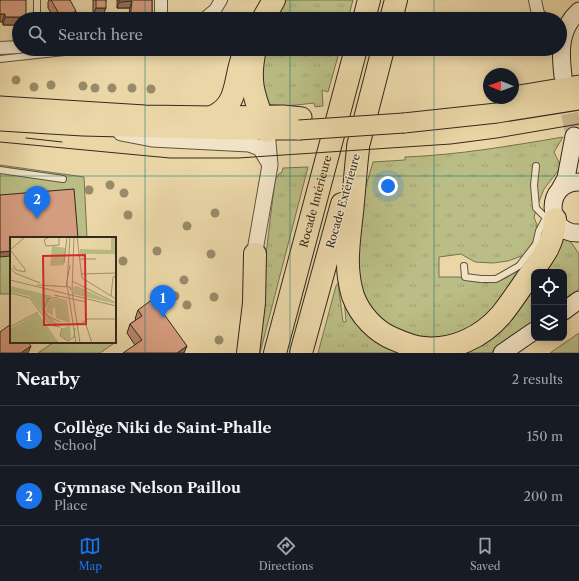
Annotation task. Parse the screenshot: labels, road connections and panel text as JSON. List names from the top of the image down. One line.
{"streets":{"highway":["Rocade Intérieure","Rocade Extérieure"]},"north":"left","page":{"search":"Search here","pins":["2","1"],"heading":["Nearby","2 results"],"list":[{"mark":"1","name":"Collège Niki de Saint-Phalle","note":"School","value":"150 m"},{"mark":"2","name":"Gymnase Nelson Paillou","note":"Place","value":"200 m"}],"nav":["Map","Directions","Saved"]}}
